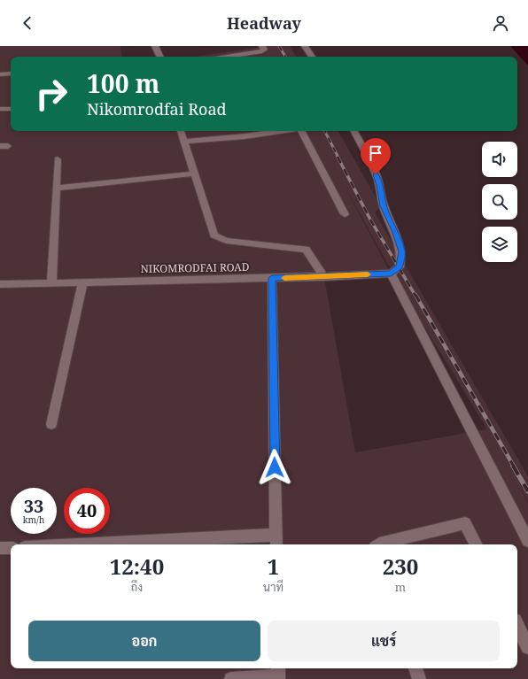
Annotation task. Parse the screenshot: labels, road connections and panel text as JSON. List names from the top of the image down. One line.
{"streets":{"street":["NIKOMRODFAI ROAD"]},"page":{"header":"Headway","turn":["100 m","Nikomrodfai Road"],"speed":"33 km/h","limit":"40","eta":["12:40","ถึง","1","นาที","230","m"],"buttons":["ออก","แชร์"]}}
